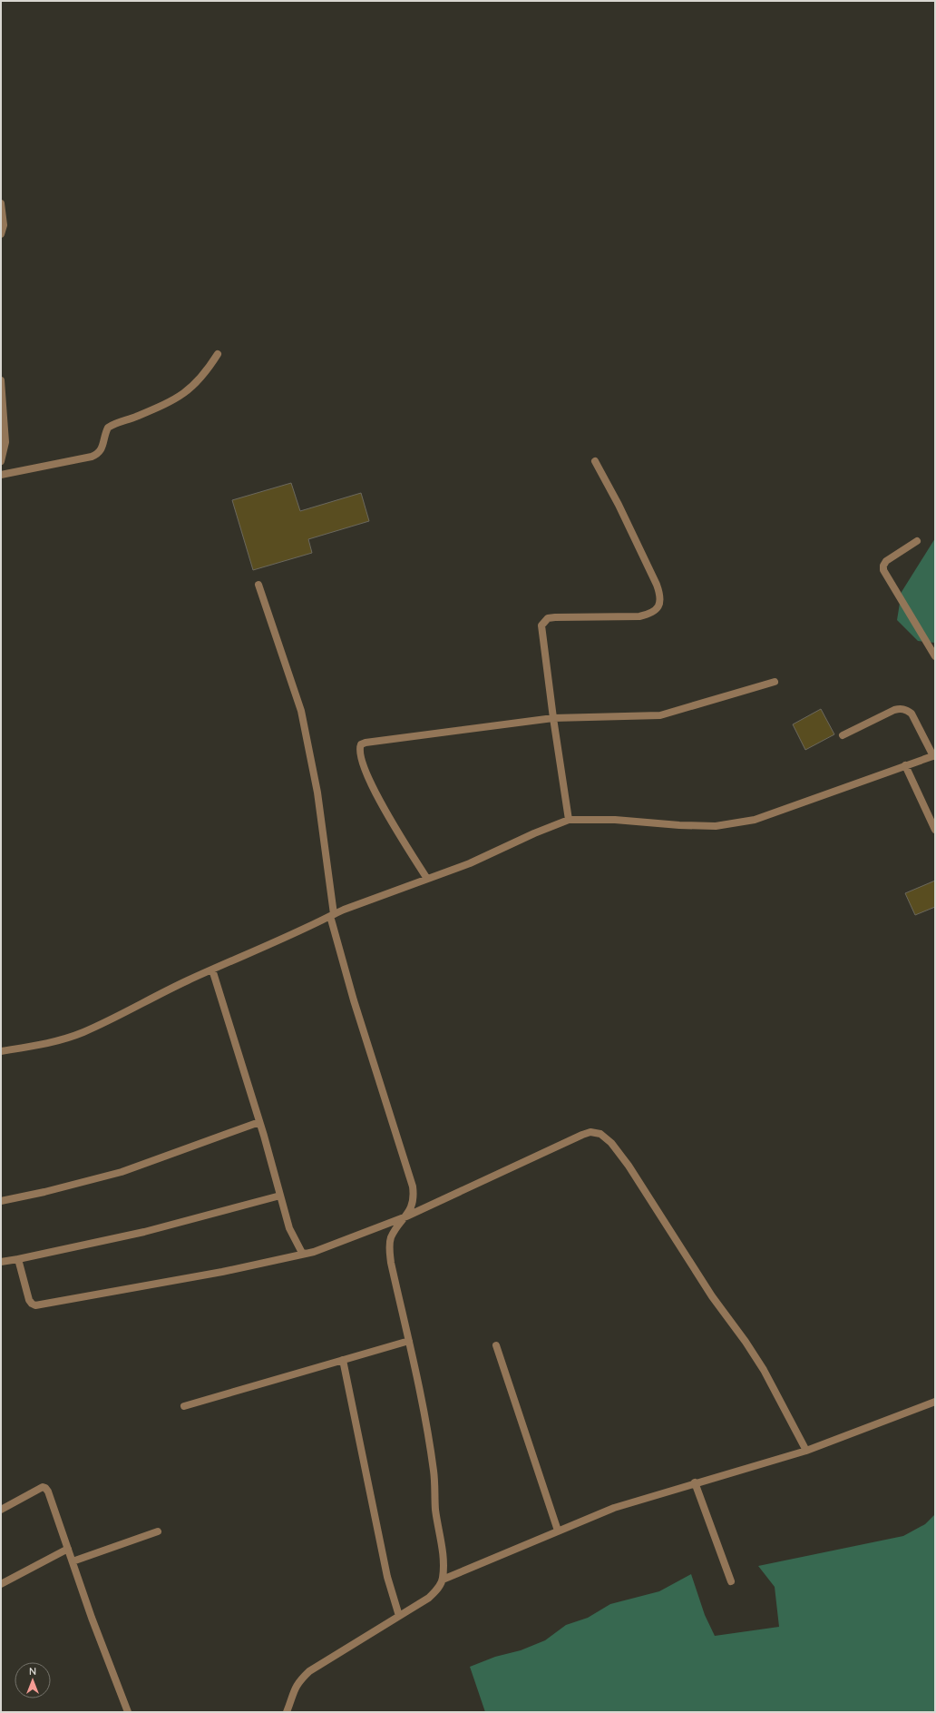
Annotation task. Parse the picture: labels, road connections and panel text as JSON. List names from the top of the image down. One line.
{"north":"top"}
